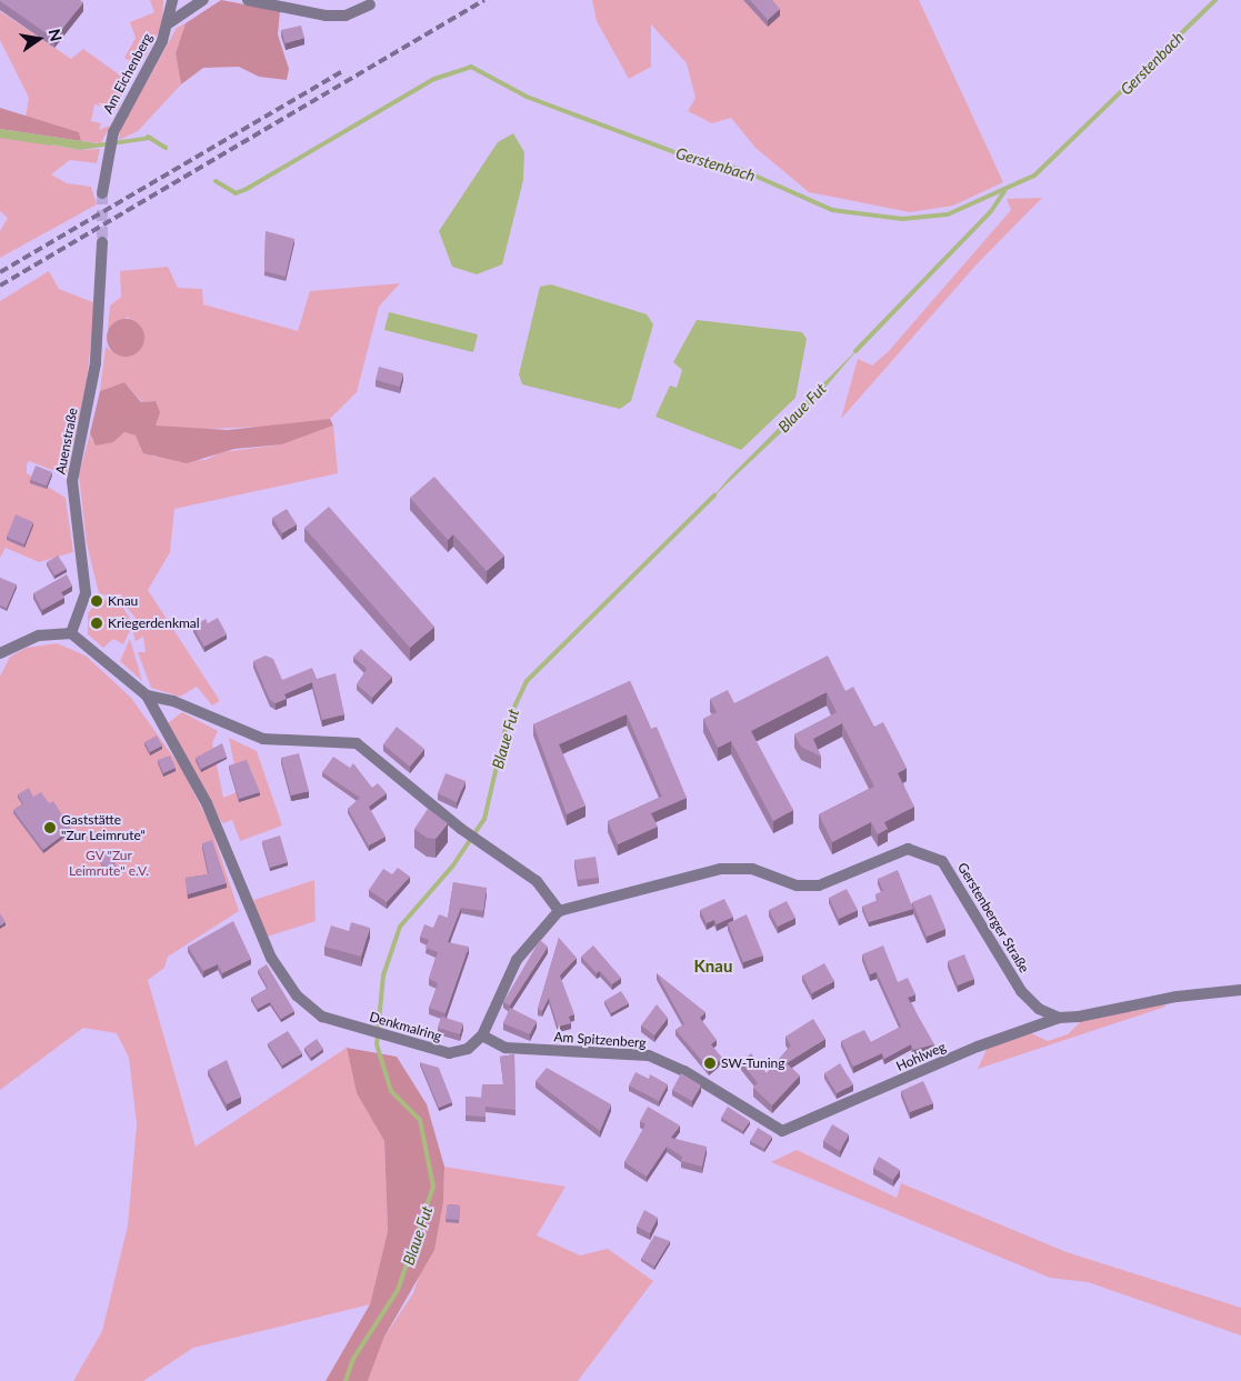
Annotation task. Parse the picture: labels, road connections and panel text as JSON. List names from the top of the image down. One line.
{"streets":{"street":["Am Eichenberg","Auenstraße","Gerstenberger Straße","Denkmalring","Am Spitzenberg","Hohlweg"]},"crossings":[["Auenstraße","Denkmalring"],["Gerstenberger Straße","Denkmalring"],["Gerstenberger Straße","Hohlweg"],["Denkmalring","Am Spitzenberg"],["Am Spitzenberg","Hohlweg"]],"districts":["Knau"],"water":["Gerstenbach","Blaue Fut"],"parks":["GV \"Zur Leimrute\" e.V."],"places":["Knau","Kriegerdenkmal","Gaststätte \"Zur Leimrute“","SW-Tuning"],"north":"right"}
